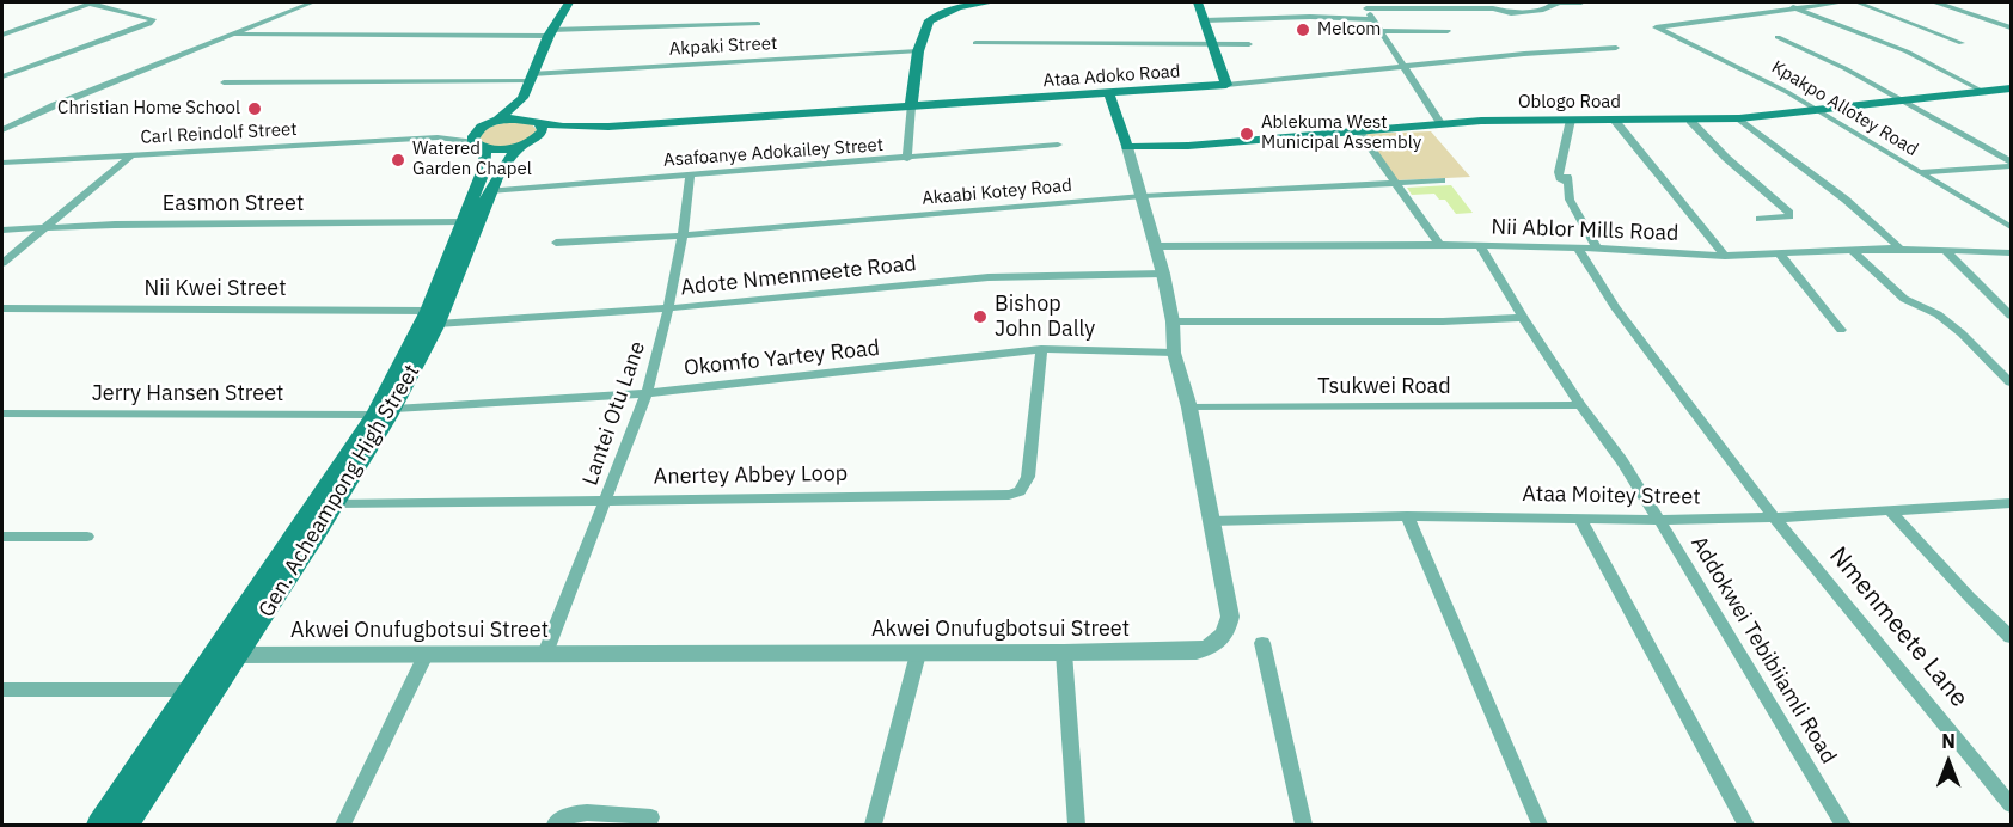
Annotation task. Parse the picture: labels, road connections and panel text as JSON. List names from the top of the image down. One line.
{"streets":{"main road":["Ataa Adoko Road","Oblogo Road","Gen. Acheampong High Street","Akwei Onufugbotsui Street"],"street":["Akpaki Street","Kpakpo Allotey Road","Carl Reindolf Street","Asafoanye Adokailey Street","Akaabi Kotey Road","Easmon Street","Nii Ablor Mills Road","Adote Nmenmeete Road","Nii Kwei Street","Okomfo Yartey Road","Tsukwei Road","Jerry Hansen Street","Lantei Otu Lane","Anertey Abbey Loop","Ataa Moitey Street","Nmenmeete Lane","Addokwei Tebibiiamli Road"]},"crossings":[["Ataa Adoko Road","Carl Reindolf Street"],["Ataa Adoko Road","Gen. Acheampong High Street"],["Ataa Adoko Road","Akwei Onufugbotsui Street"],["Oblogo Road","Kpakpo Allotey Road"],["Oblogo Road","Akwei Onufugbotsui Street"],["Carl Reindolf Street","Gen. Acheampong High Street"],["Asafoanye Adokailey Street","Lantei Otu Lane"],["Asafoanye Adokailey Street","Gen. Acheampong High Street"],["Akaabi Kotey Road","Lantei Otu Lane"],["Akaabi Kotey Road","Akwei Onufugbotsui Street"],["Easmon Street","Gen. Acheampong High Street"],["Nii Ablor Mills Road","Nmenmeete Lane"],["Nii Ablor Mills Road","Akwei Onufugbotsui Street"],["Nii Ablor Mills Road","Addokwei Tebibiiamli Road"],["Adote Nmenmeete Road","Nii Kwei Street"],["Adote Nmenmeete Road","Lantei Otu Lane"],["Adote Nmenmeete Road","Gen. Acheampong High Street"],["Adote Nmenmeete Road","Akwei Onufugbotsui Street"],["Nii Kwei Street","Gen. Acheampong High Street"],["Okomfo Yartey Road","Lantei Otu Lane"],["Okomfo Yartey Road","Anertey Abbey Loop"],["Okomfo Yartey Road","Gen. Acheampong High Street"],["Okomfo Yartey Road","Akwei Onufugbotsui Street"],["Tsukwei Road","Akwei Onufugbotsui Street"],["Tsukwei Road","Addokwei Tebibiiamli Road"],["Jerry Hansen Street","Gen. Acheampong High Street"],["Lantei Otu Lane","Anertey Abbey Loop"],["Lantei Otu Lane","Akwei Onufugbotsui Street"],["Anertey Abbey Loop","Gen. Acheampong High Street"],["Gen. Acheampong High Street","Akwei Onufugbotsui Street"],["Ataa Moitey Street","Nmenmeete Lane"],["Ataa Moitey Street","Akwei Onufugbotsui Street"],["Ataa Moitey Street","Addokwei Tebibiiamli Road"]],"places":["Melcom","Christian Home School","Ablekuma West Municipal Assembly","Watered Garden Chapel","Bishop John Dally"],"north":"top"}
